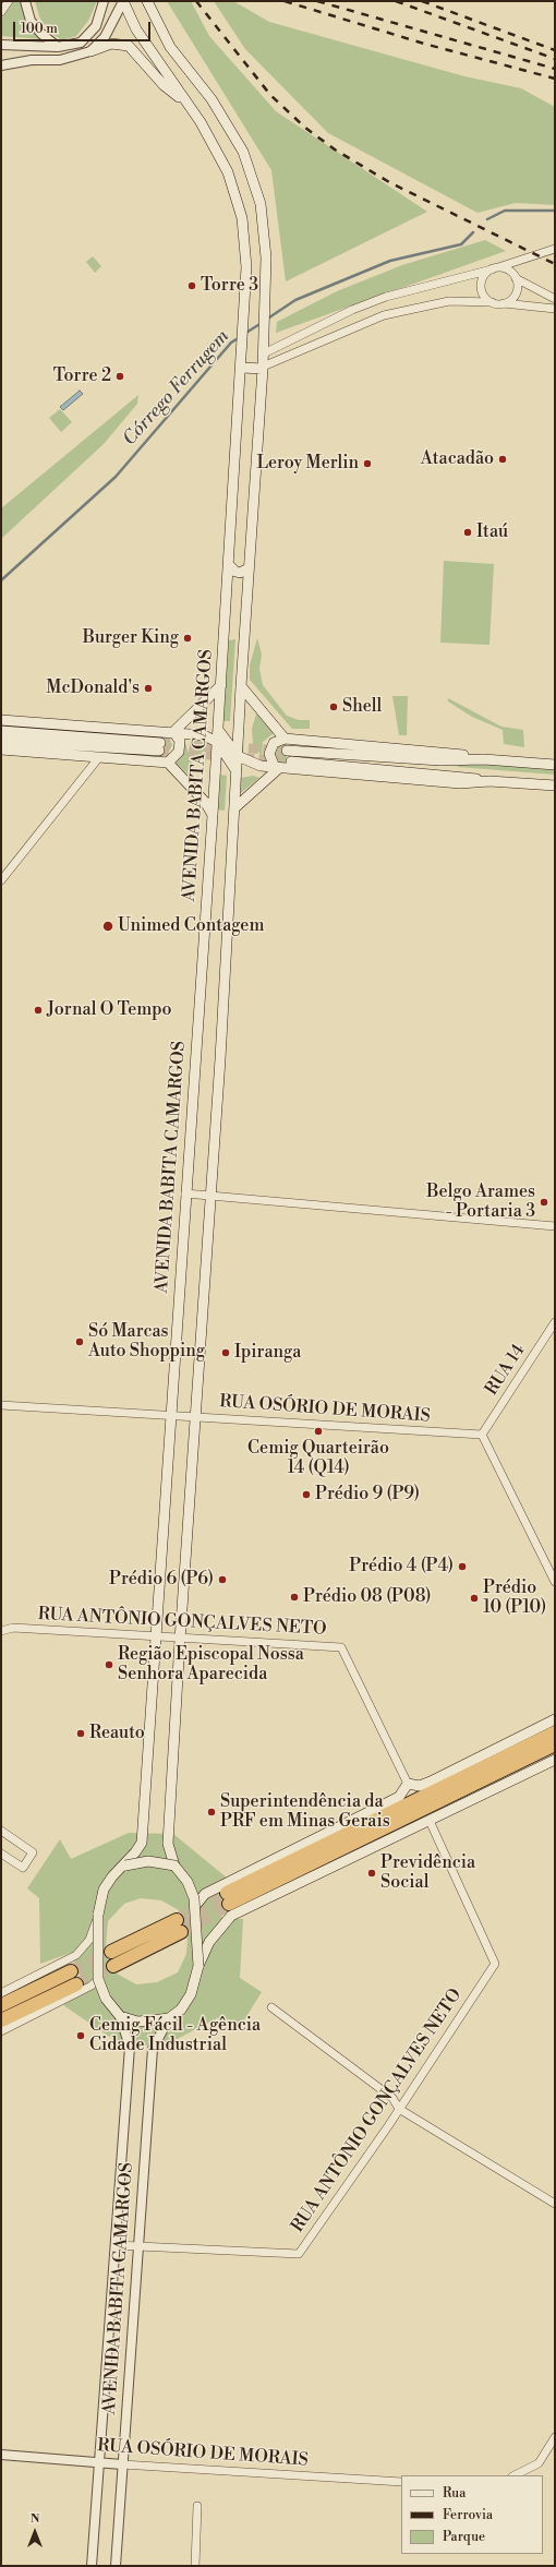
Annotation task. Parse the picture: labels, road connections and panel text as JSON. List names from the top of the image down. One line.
{"streets":{"main road":["AVENIDA BABITA CAMARGOS"],"street":["RUA 14","RUA OSÓRIO DE MORAIS","RUA ANTÔNIO GONÇALVES NETO"]},"crossings":[["AVENIDA BABITA CAMARGOS","RUA OSÓRIO DE MORAIS"],["AVENIDA BABITA CAMARGOS","RUA ANTÔNIO GONÇALVES NETO"],["RUA 14","RUA OSÓRIO DE MORAIS"]],"water":["Córrego Ferrugem"],"places":["Torre 3","Torre 2","Atacadão","Leroy Merlin","Itaú","Burger King","McDonald's","Shell","Unimed Contagem","Jornal O Tempo","Belgo Arames - Portaria 3","Só Marcas Auto Shopping","Ipiranga","Cemig Quarteirão 14 (Q14)","Prédio 9 (P9)","Prédio 4 (P4)","Prédio 6 (P6)","Prédio 08 (P08)","Prédio 10 (P10)","Região Episcopal Nossa Senhora Aparecida","Reauto","Superintendência da PRF em Minas Gerais","Previdência Social","Cemig Fácil - Agência Cidade Industrial"],"legend":["Rua","Ferrovia","Parque"],"scale_bar":"100 m","north":"top"}
